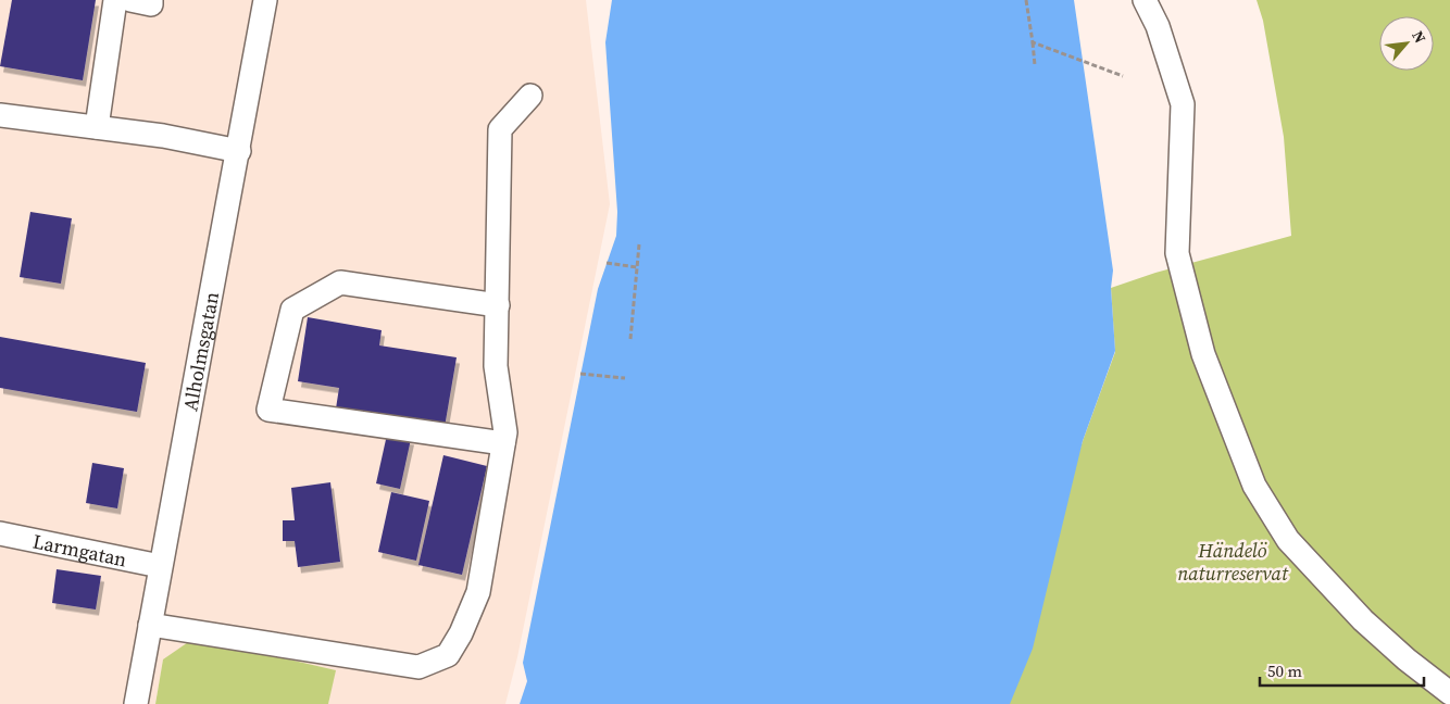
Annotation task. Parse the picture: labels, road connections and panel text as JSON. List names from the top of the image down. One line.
{"streets":{"street":["Alholmsgatan","Larmgatan"]},"crossings":[["Alholmsgatan","Larmgatan"]],"parks":["Händelö naturreservat"],"scale_bar":"50 m","north":"top right"}
